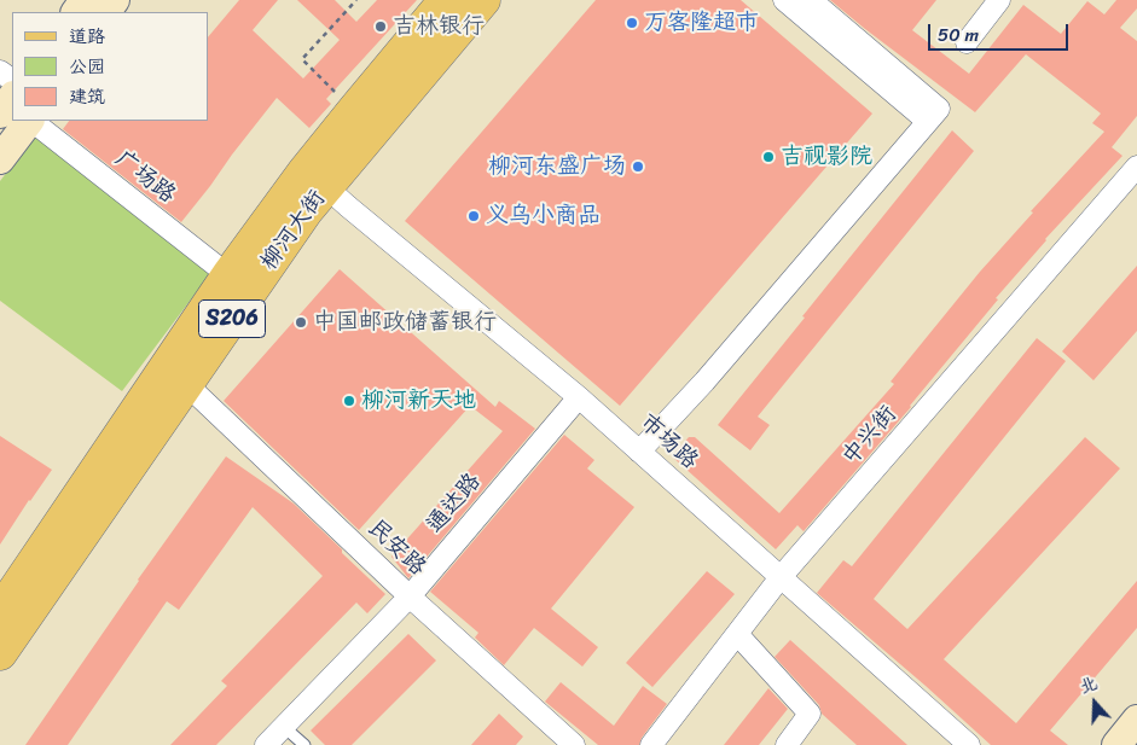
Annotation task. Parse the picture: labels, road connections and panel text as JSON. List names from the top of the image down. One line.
{"streets":{"main road":["柳河大街","S206"],"street":["广场路","中兴街","市场路","通达路","民安路"]},"crossings":[["广场路","柳河大街"],["柳河大街","市场路"],["柳河大街","民安路"],["中兴街","市场路"],["市场路","通达路"],["通达路","民安路"]],"places":["万客隆超市","吉林银行","吉视影院","柳河东盛广场","义乌小商品","中国邮政储蓄银行","柳河新天地"],"legend":["道路","公园","建筑"],"scale_bar":"50 m","north":"top"}
